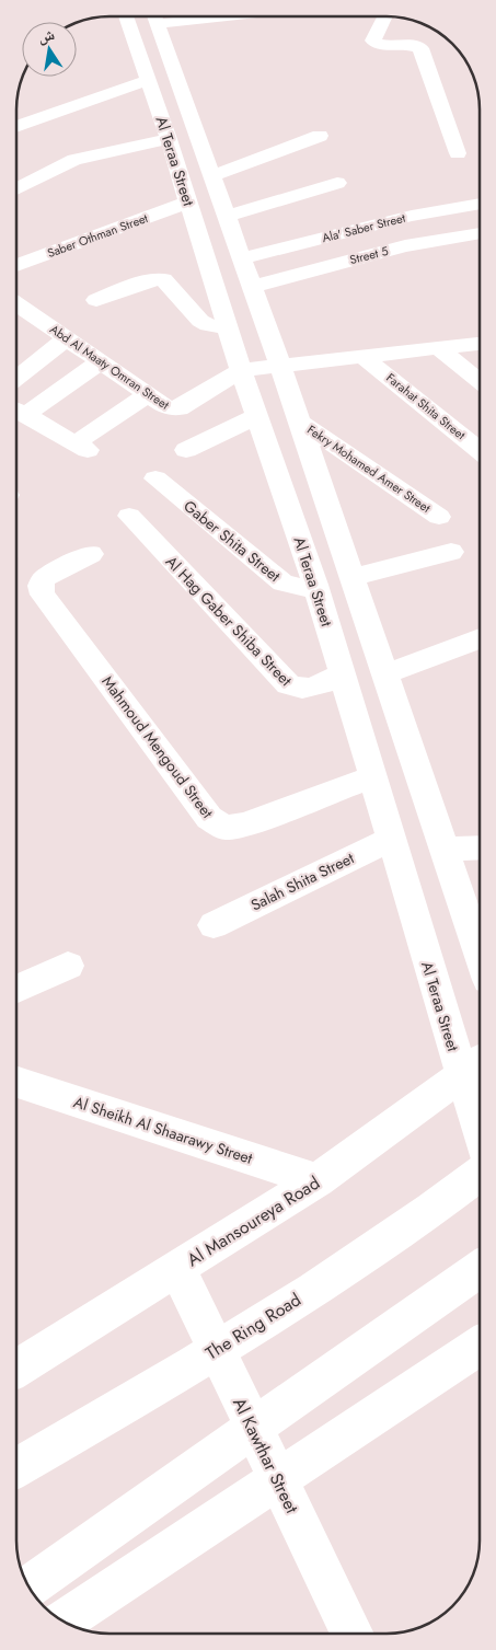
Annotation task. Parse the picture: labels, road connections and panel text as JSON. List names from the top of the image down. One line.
{"streets":{"main road":["Al Teraa Street","Ala' Saber Street","Saber Othman Street","Street 5","Abd Al Maaty Omran Street","Farahat Shita Street","Fekry Mohamed Amer Street","Gaber Shita Street","Al Hag Gaber Shiba Street","Mahmoud Mengoud Street","Salah Shita Street","Al Sheikh Al Shaarawy Street","Al Mansoureya Road","The Ring Road","Al Kawthar Street"]},"crossings":[["Al Teraa Street","Ala' Saber Street"],["Al Teraa Street","Saber Othman Street"],["Al Teraa Street","Street 5"],["Al Teraa Street","Abd Al Maaty Omran Street"],["Al Teraa Street","Fekry Mohamed Amer Street"],["Al Teraa Street","Gaber Shita Street"],["Al Teraa Street","Al Hag Gaber Shiba Street"],["Al Teraa Street","Mahmoud Mengoud Street"],["Al Teraa Street","Salah Shita Street"],["Al Teraa Street","Al Mansoureya Road"],["Al Sheikh Al Shaarawy Street","Al Mansoureya Road"],["Al Mansoureya Road","Al Kawthar Street"]],"north":"top"}
